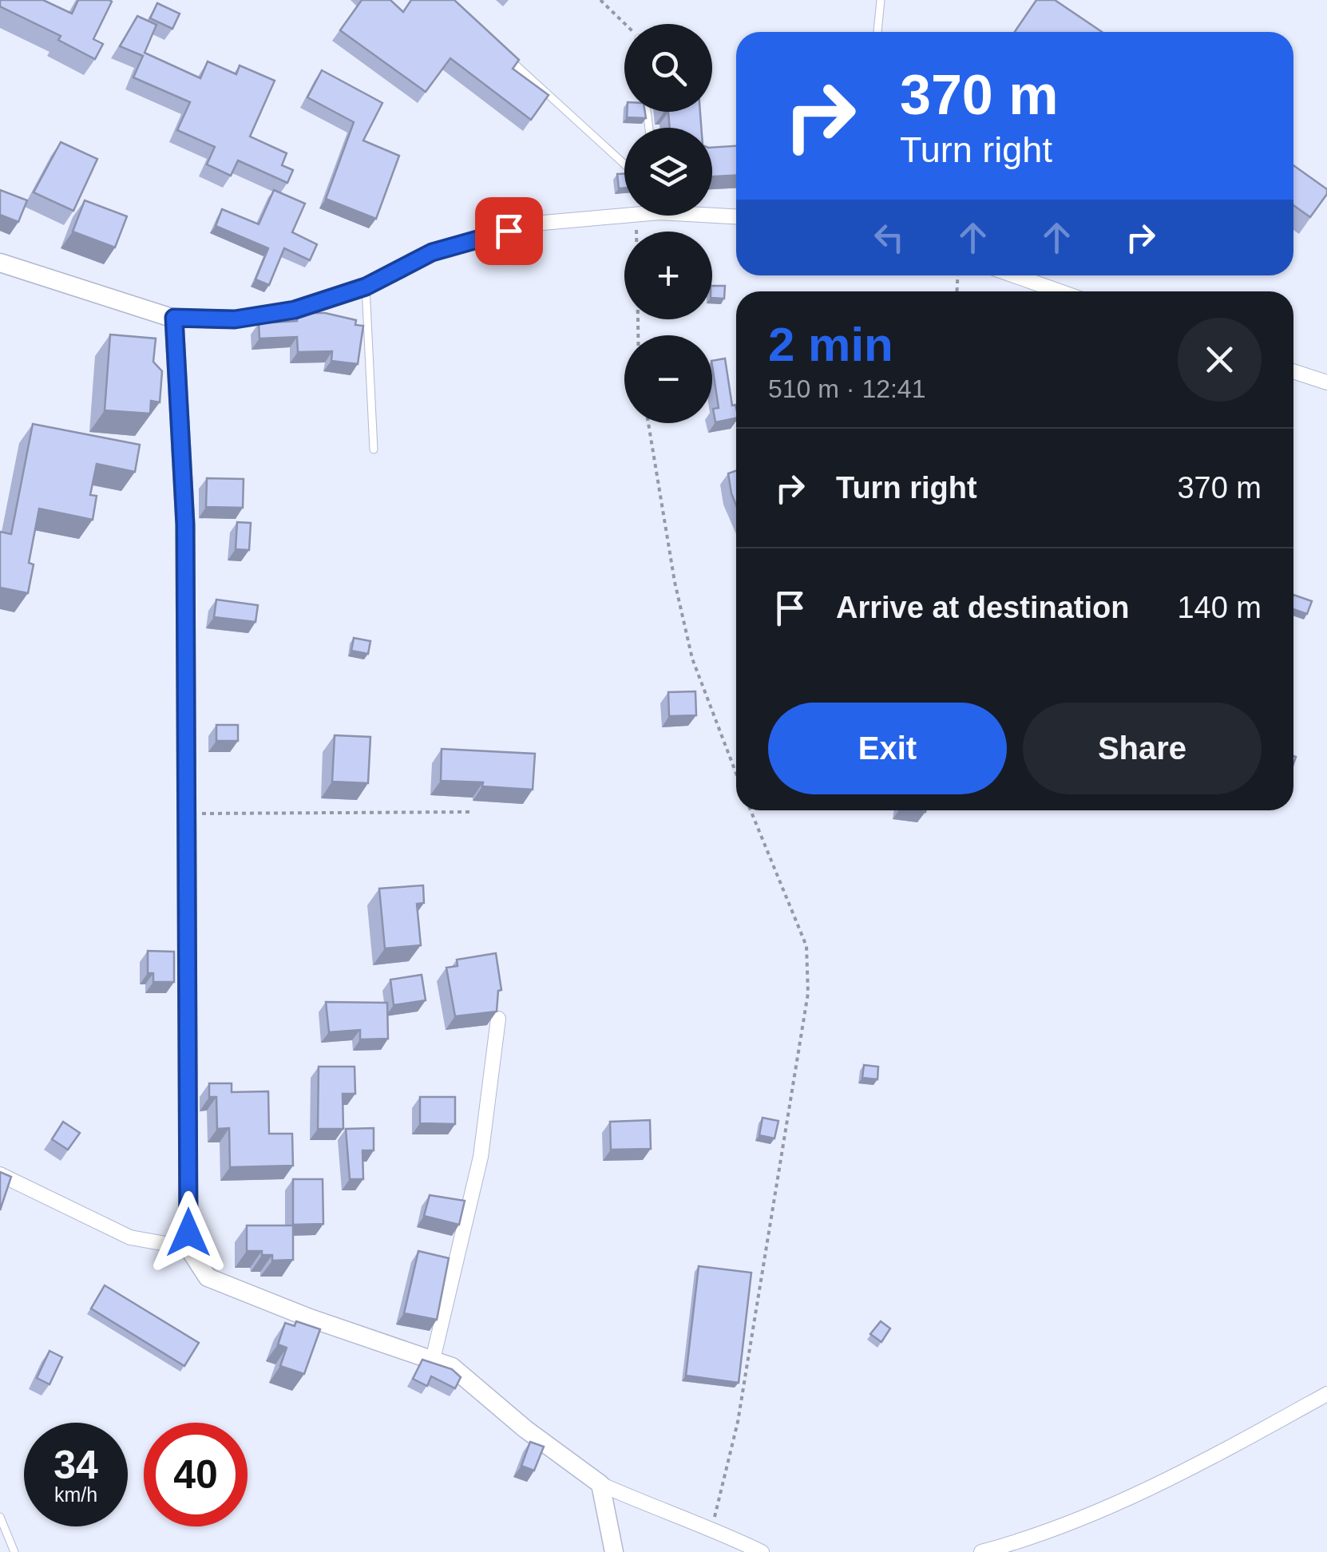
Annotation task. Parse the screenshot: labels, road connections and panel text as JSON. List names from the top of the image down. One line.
{"page":{"map_buttons":["+","−"],"turn":["370 m","Turn right"],"heading":["2 min","510 m · 12:41"],"list":[{"name":"Turn right","value":"370 m"},{"name":"Arrive at destination","value":"140 m"}],"buttons":["Exit","Share"],"speed":"34 km/h","limit":"40"}}
